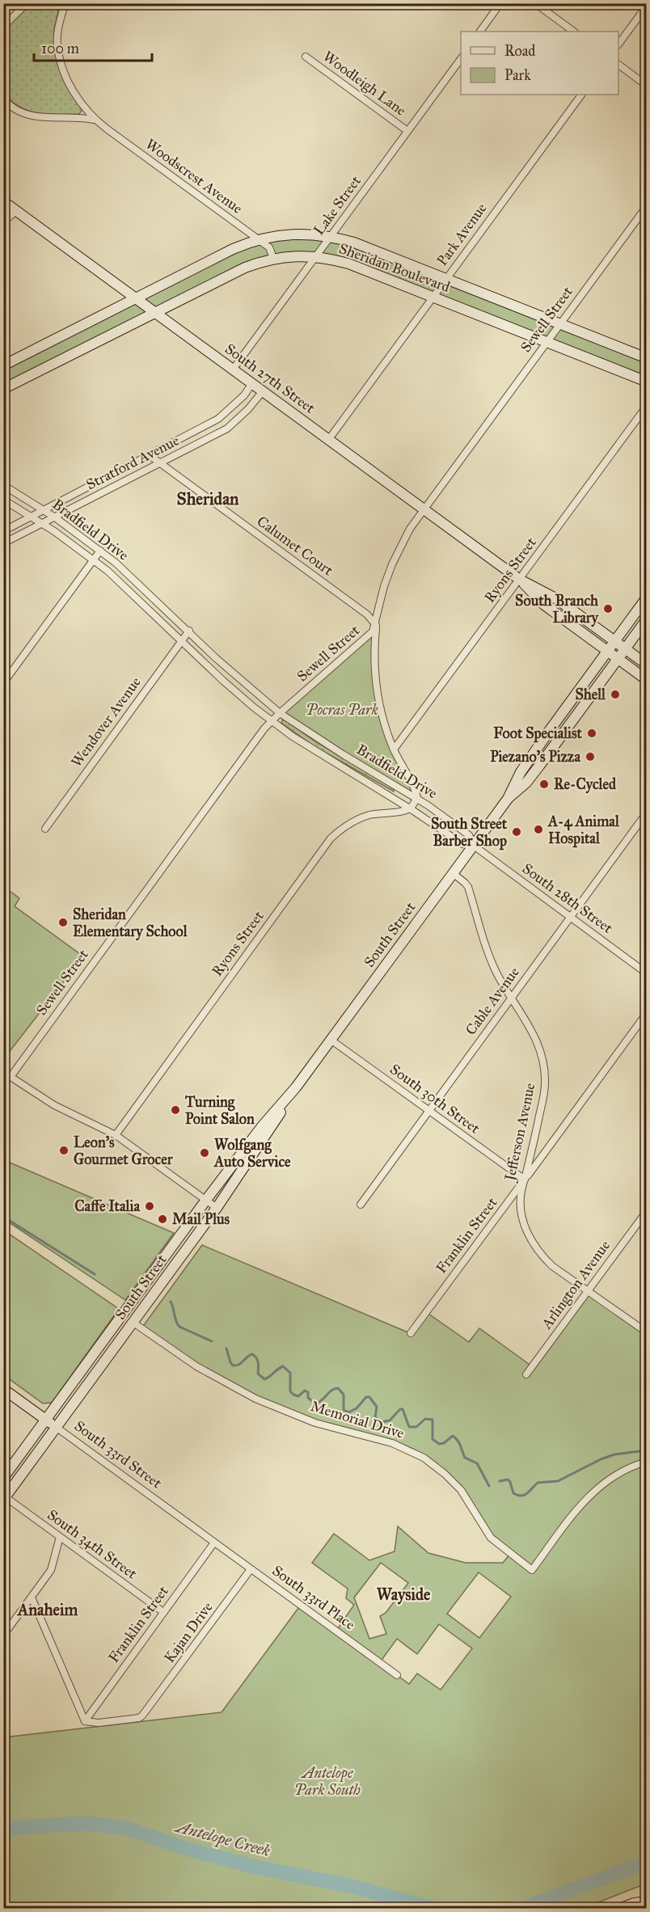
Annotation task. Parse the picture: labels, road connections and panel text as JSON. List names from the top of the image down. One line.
{"streets":{"main road":["Sheridan Boulevard","South 27th Street","South Street","South 33rd Street"],"street":["Woodleigh Lane","Woodscrest Avenue","Lake Street","Park Avenue","Sewell Street","Stratford Avenue","Bradfield Drive","Calumet Court","Ryons Street","Wendover Avenue","South 28th Street","Cable Avenue","South 30th Street","Jefferson Avenue","Franklin Street","Arlington Avenue","Memorial Drive","South 34th Street","South 33rd Place","Kajan Drive"]},"crossings":[["Woodleigh Lane","Lake Street"],["Woodscrest Avenue","Sheridan Boulevard"],["Lake Street","Sheridan Boulevard"],["Lake Street","South 27th Street"],["Park Avenue","Sheridan Boulevard"],["Park Avenue","South 27th Street"],["Sheridan Boulevard","Sewell Street"],["Sheridan Boulevard","South 27th Street"],["Sewell Street","South 27th Street"],["Sewell Street","Bradfield Drive"],["Sewell Street","Calumet Court"],["South 27th Street","Stratford Avenue"],["South 27th Street","Ryons Street"],["South 27th Street","South Street"],["Stratford Avenue","Bradfield Drive"],["Stratford Avenue","Calumet Court"],["Bradfield Drive","Ryons Street"],["Bradfield Drive","Wendover Avenue"],["Bradfield Drive","South 28th Street"],["Bradfield Drive","South Street"],["South 28th Street","South Street"],["South 28th Street","Cable Avenue"],["South Street","South 30th Street"],["South Street","Jefferson Avenue"],["South Street","Memorial Drive"],["South Street","South 33rd Street"],["South Street","South 34th Street"],["Cable Avenue","South 30th Street"],["Cable Avenue","Jefferson Avenue"],["South 30th Street","Jefferson Avenue"],["South 30th Street","Franklin Street"],["Jefferson Avenue","Franklin Street"],["Jefferson Avenue","Arlington Avenue"],["Franklin Street","South 33rd Street"],["Franklin Street","South 34th Street"],["Franklin Street","South 33rd Place"],["Franklin Street","Kajan Drive"],["South 33rd Street","South 33rd Place"],["South 33rd Place","Kajan Drive"]],"districts":["Sheridan","Wayside","Anaheim"],"water":["Antelope Creek"],"parks":["Pocras Park","Antelope Park South"],"places":["South Branch Library","Shell","Foot Specialist","Piezano's Pizza","Re-Cycled","A-4 Animal Hospital","South Street Barber Shop","Sheridan Elementary School","Turning Point Salon","Leon's Gourmet Grocer","Wolfgang Auto Service","Caffe Italia","Mail Plus"],"legend":["Road","Park"],"scale_bar":"100 m"}
